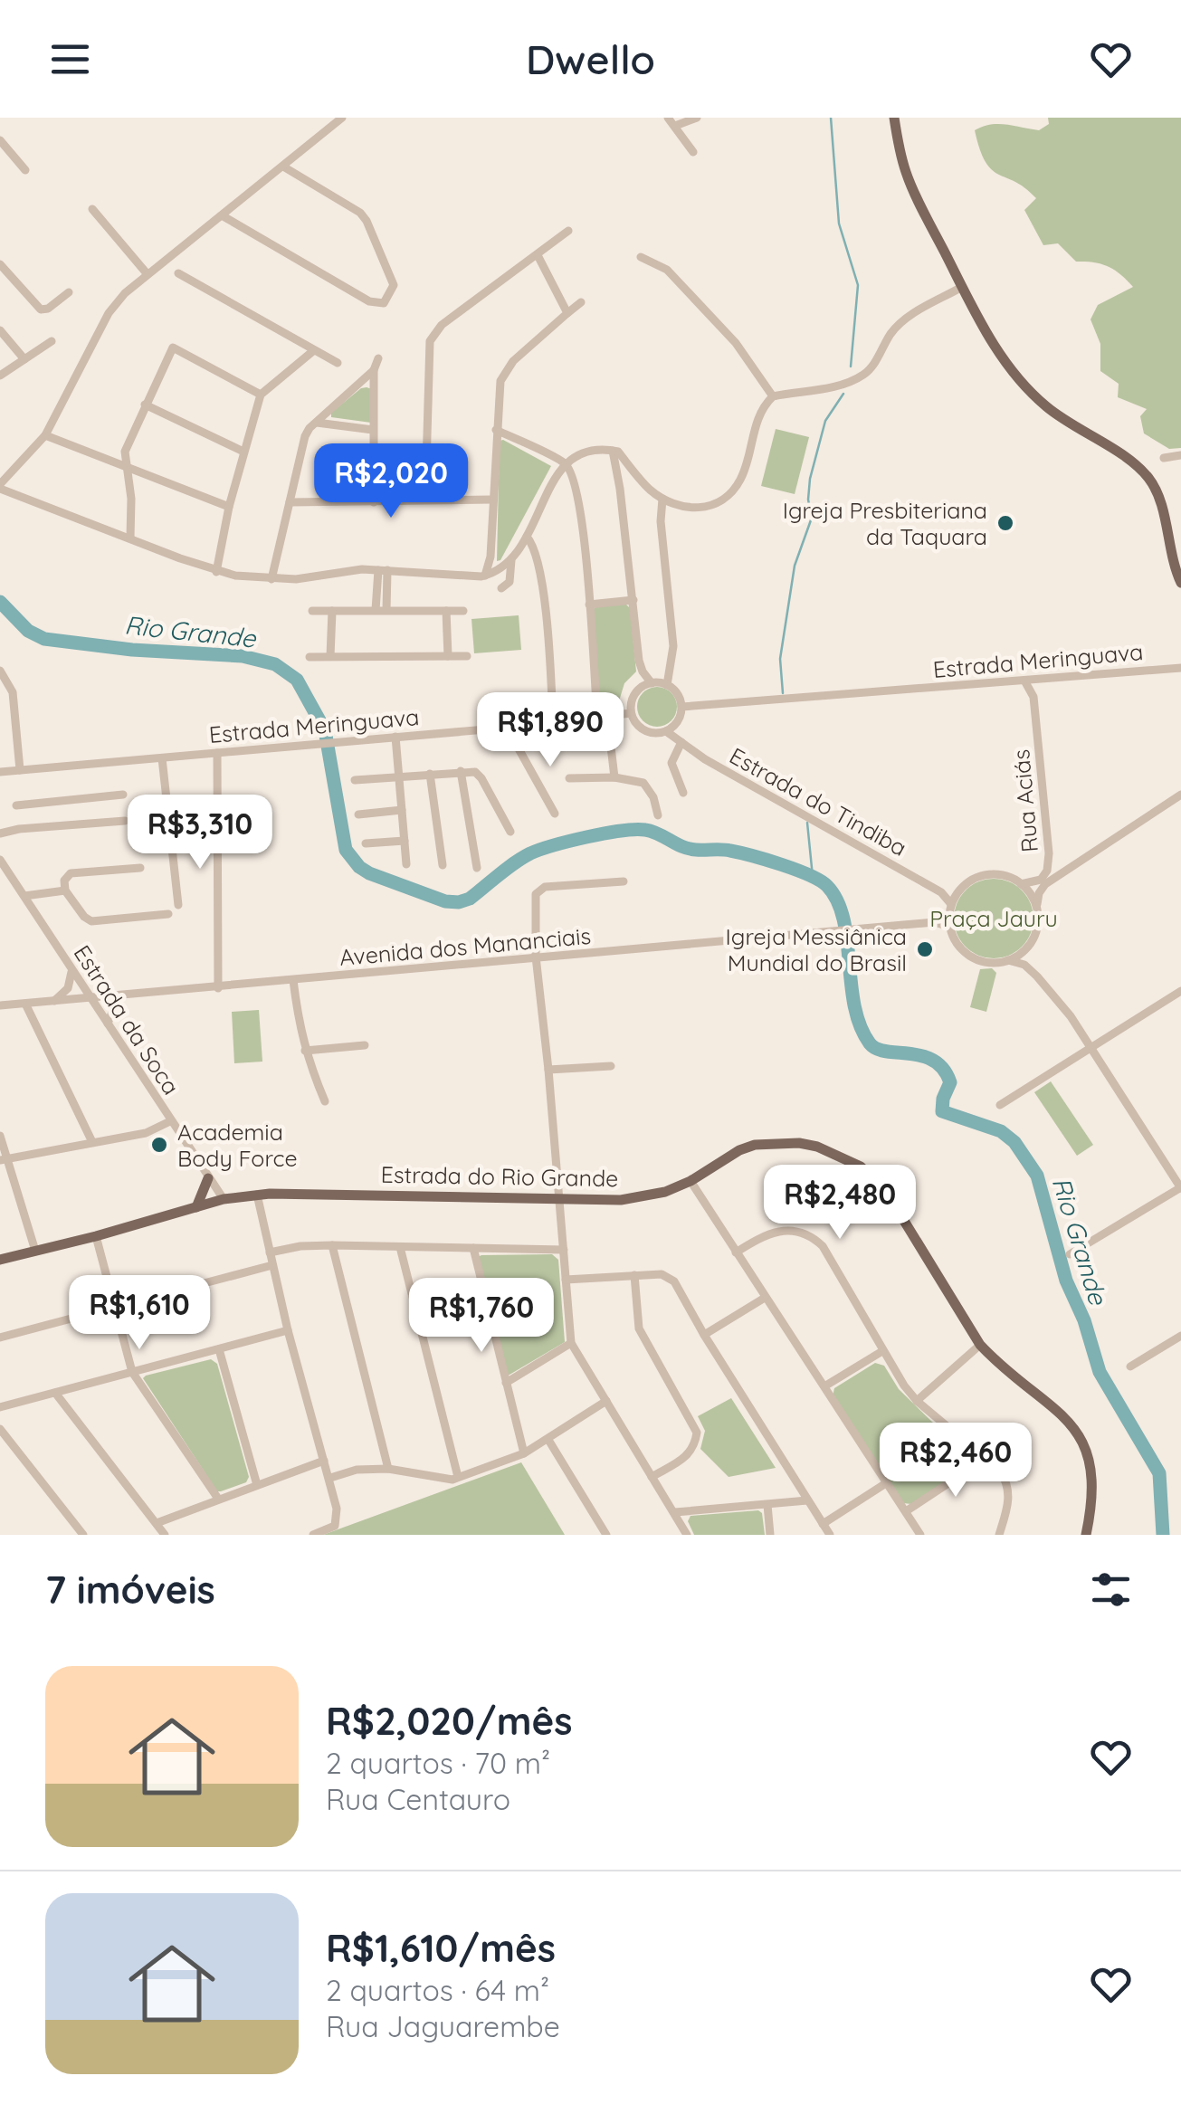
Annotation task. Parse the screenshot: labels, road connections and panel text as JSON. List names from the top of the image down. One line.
{"streets":{"main road":["Estrada do Rio Grande"],"street":["Estrada Meringuava","Rua Aciás","Estrada do Tindiba","Avenida dos Mananciais","Estrada da Soca"]},"crossings":[["Estrada Meringuava","Rua Aciás"],["Estrada Meringuava","Estrada do Tindiba"],["Rua Aciás","Estrada do Tindiba"],["Rua Aciás","Avenida dos Mananciais"],["Estrada do Tindiba","Avenida dos Mananciais"],["Avenida dos Mananciais","Estrada da Soca"],["Estrada da Soca","Estrada do Rio Grande"]],"water":["Rio Grande"],"parks":["Praça Jauru"],"places":["Igreja Presbiteriana da Taquara","Igreja Messiânica Mundial do Brasil","Academia Body Force"],"page":{"header":"Dwello","price":["R$2,020","R$1,890","R$3,310","R$2,480","R$1,610","R$1,760","R$2,460"],"heading":"7 imóveis","list":[{"name":"R$2,020/mês","note":"2 quartos · 70 m² · Rua Centauro"},{"name":"R$1,610/mês","note":"2 quartos · 64 m² · Rua Jaguarembe"}]}}
